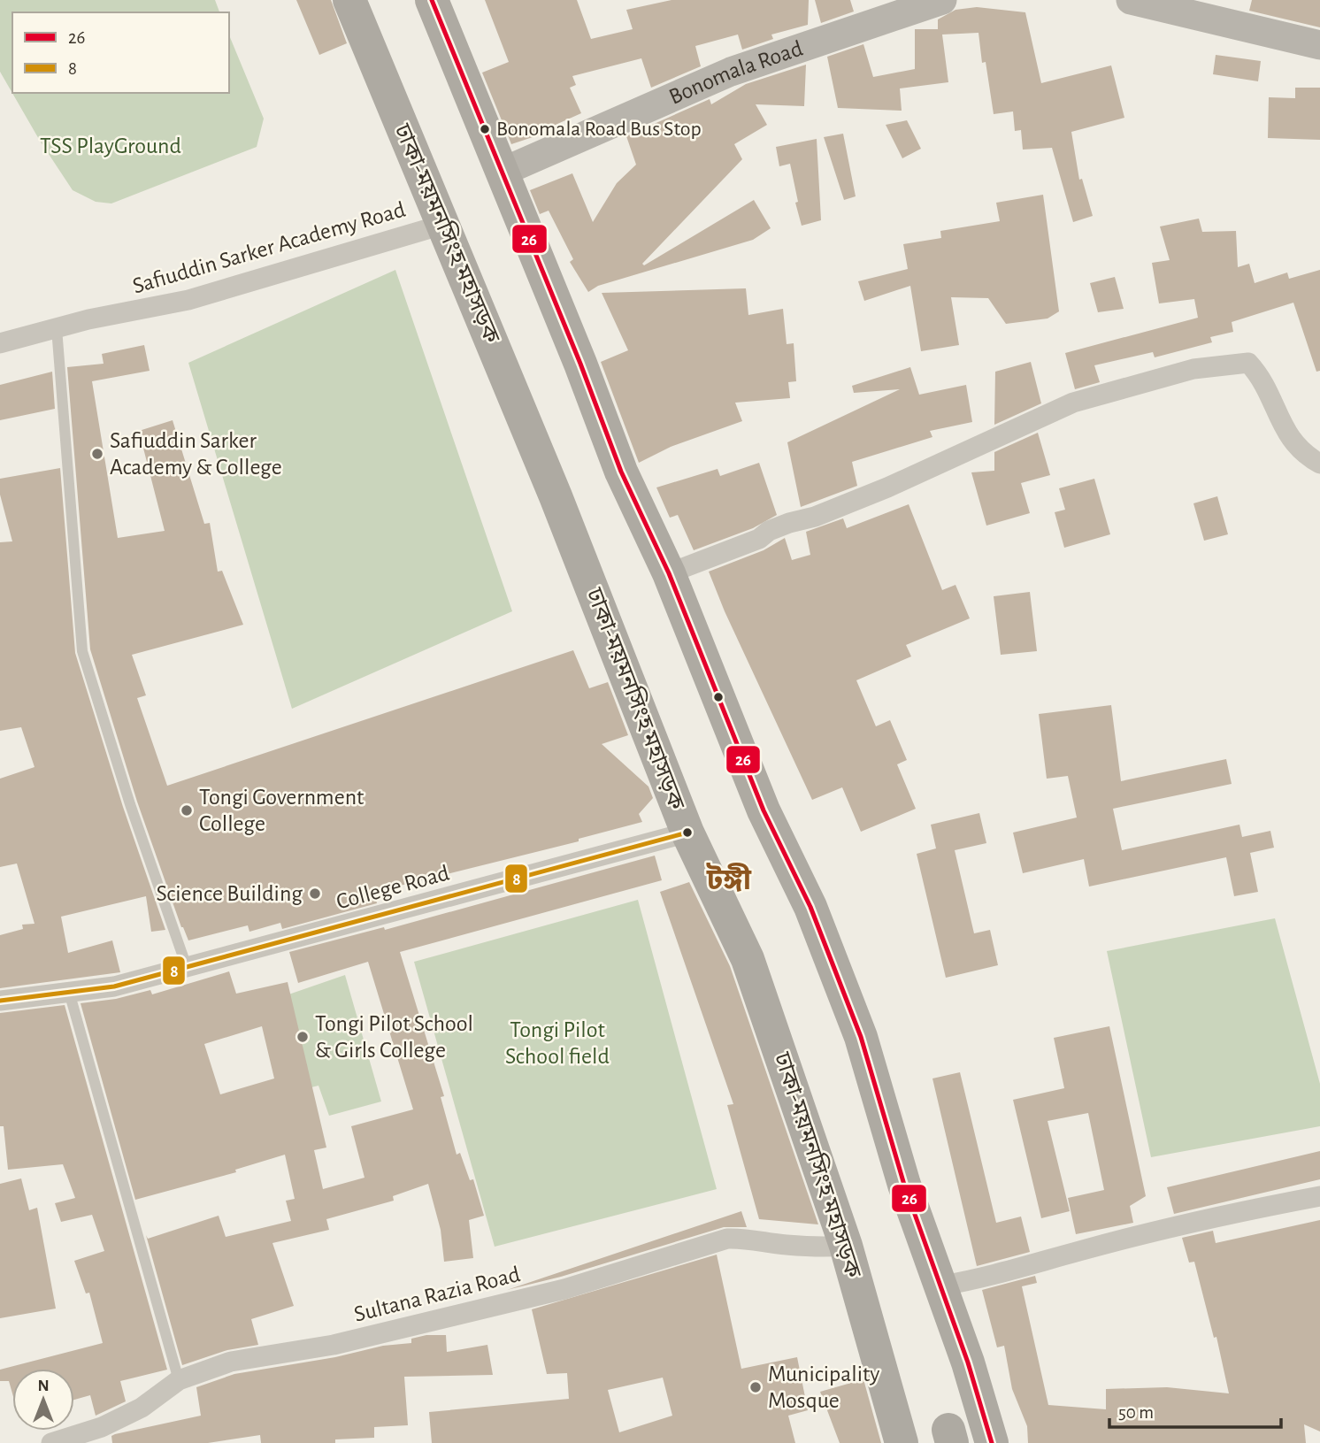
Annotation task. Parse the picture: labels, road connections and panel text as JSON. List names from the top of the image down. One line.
{"streets":{"highway":["ঢাকা-ময়মনসিংহ মহাসড়ক"],"street":["Bonomala Road","Safiuddin Sarker Academy Road","College Road","Sultana Razia Road"]},"crossings":[["ঢাকা-ময়মনসিংহ মহাসড়ক","Safiuddin Sarker Academy Road"],["ঢাকা-ময়মনসিংহ মহাসড়ক","College Road"],["ঢাকা-ময়মনসিংহ মহাসড়ক","Sultana Razia Road"]],"districts":["টঙ্গী"],"parks":["TSS PlayGround","Tongi Pilot School field"],"places":["Bonomala Road Bus Stop","Safiuddin Sarker Academy & College","Tongi Government College","Science Building","Tongi Pilot School & Girls College","Municipality Mosque"],"lines":["transit line 26","transit line 8"],"legend":["26","8"],"scale_bar":"50 m","north":"top"}
